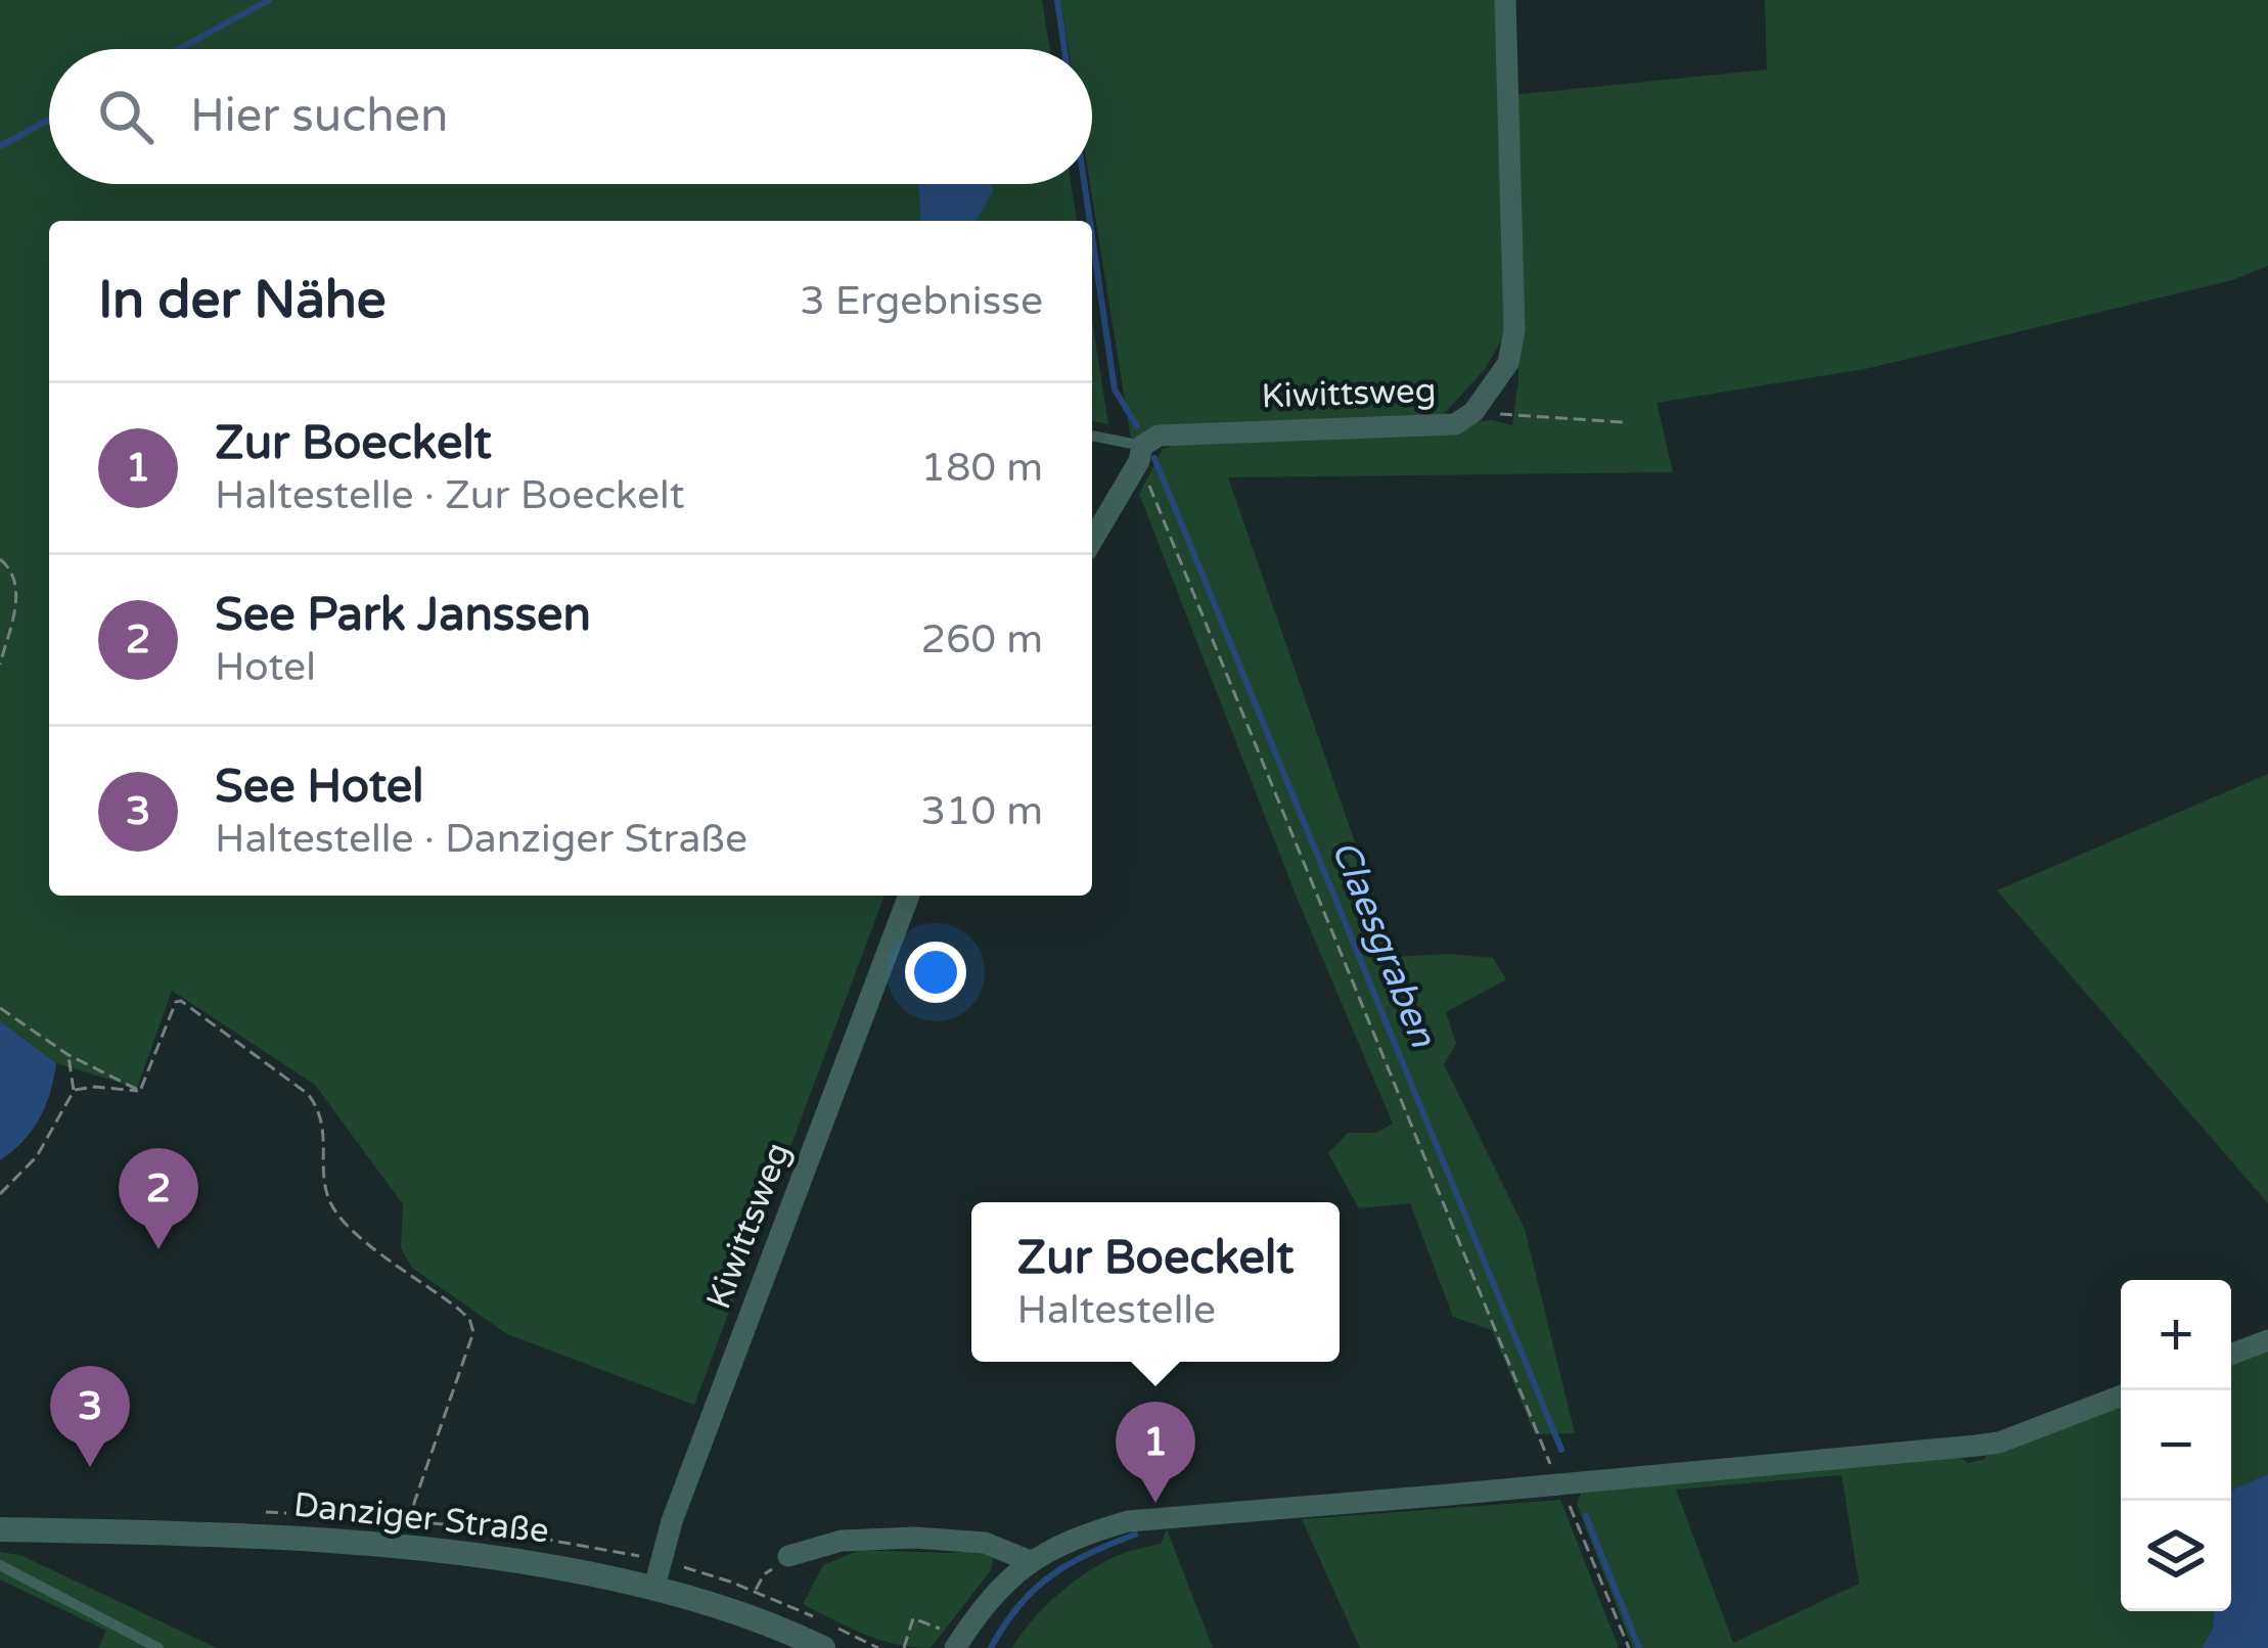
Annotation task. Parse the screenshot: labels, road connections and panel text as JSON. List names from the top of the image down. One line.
{"streets":{"street":["Kiwittsweg","Danziger Straße"]},"crossings":[["Kiwittsweg","Danziger Straße"]],"water":["Claesgraben"],"page":{"search":"Hier suchen","heading":["In der Nähe","3 Ergebnisse"],"list":[{"mark":"1","name":"Zur Boeckelt","note":"Haltestelle · Zur Boeckelt","value":"180 m"},{"mark":"2","name":"See Park Janssen","note":"Hotel","value":"260 m"},{"mark":"3","name":"See Hotel","note":"Haltestelle · Danziger Straße","value":"310 m"}],"pins":["2","3","1"],"popup":["Zur Boeckelt","Haltestelle"],"map_buttons":["+","−"]}}
